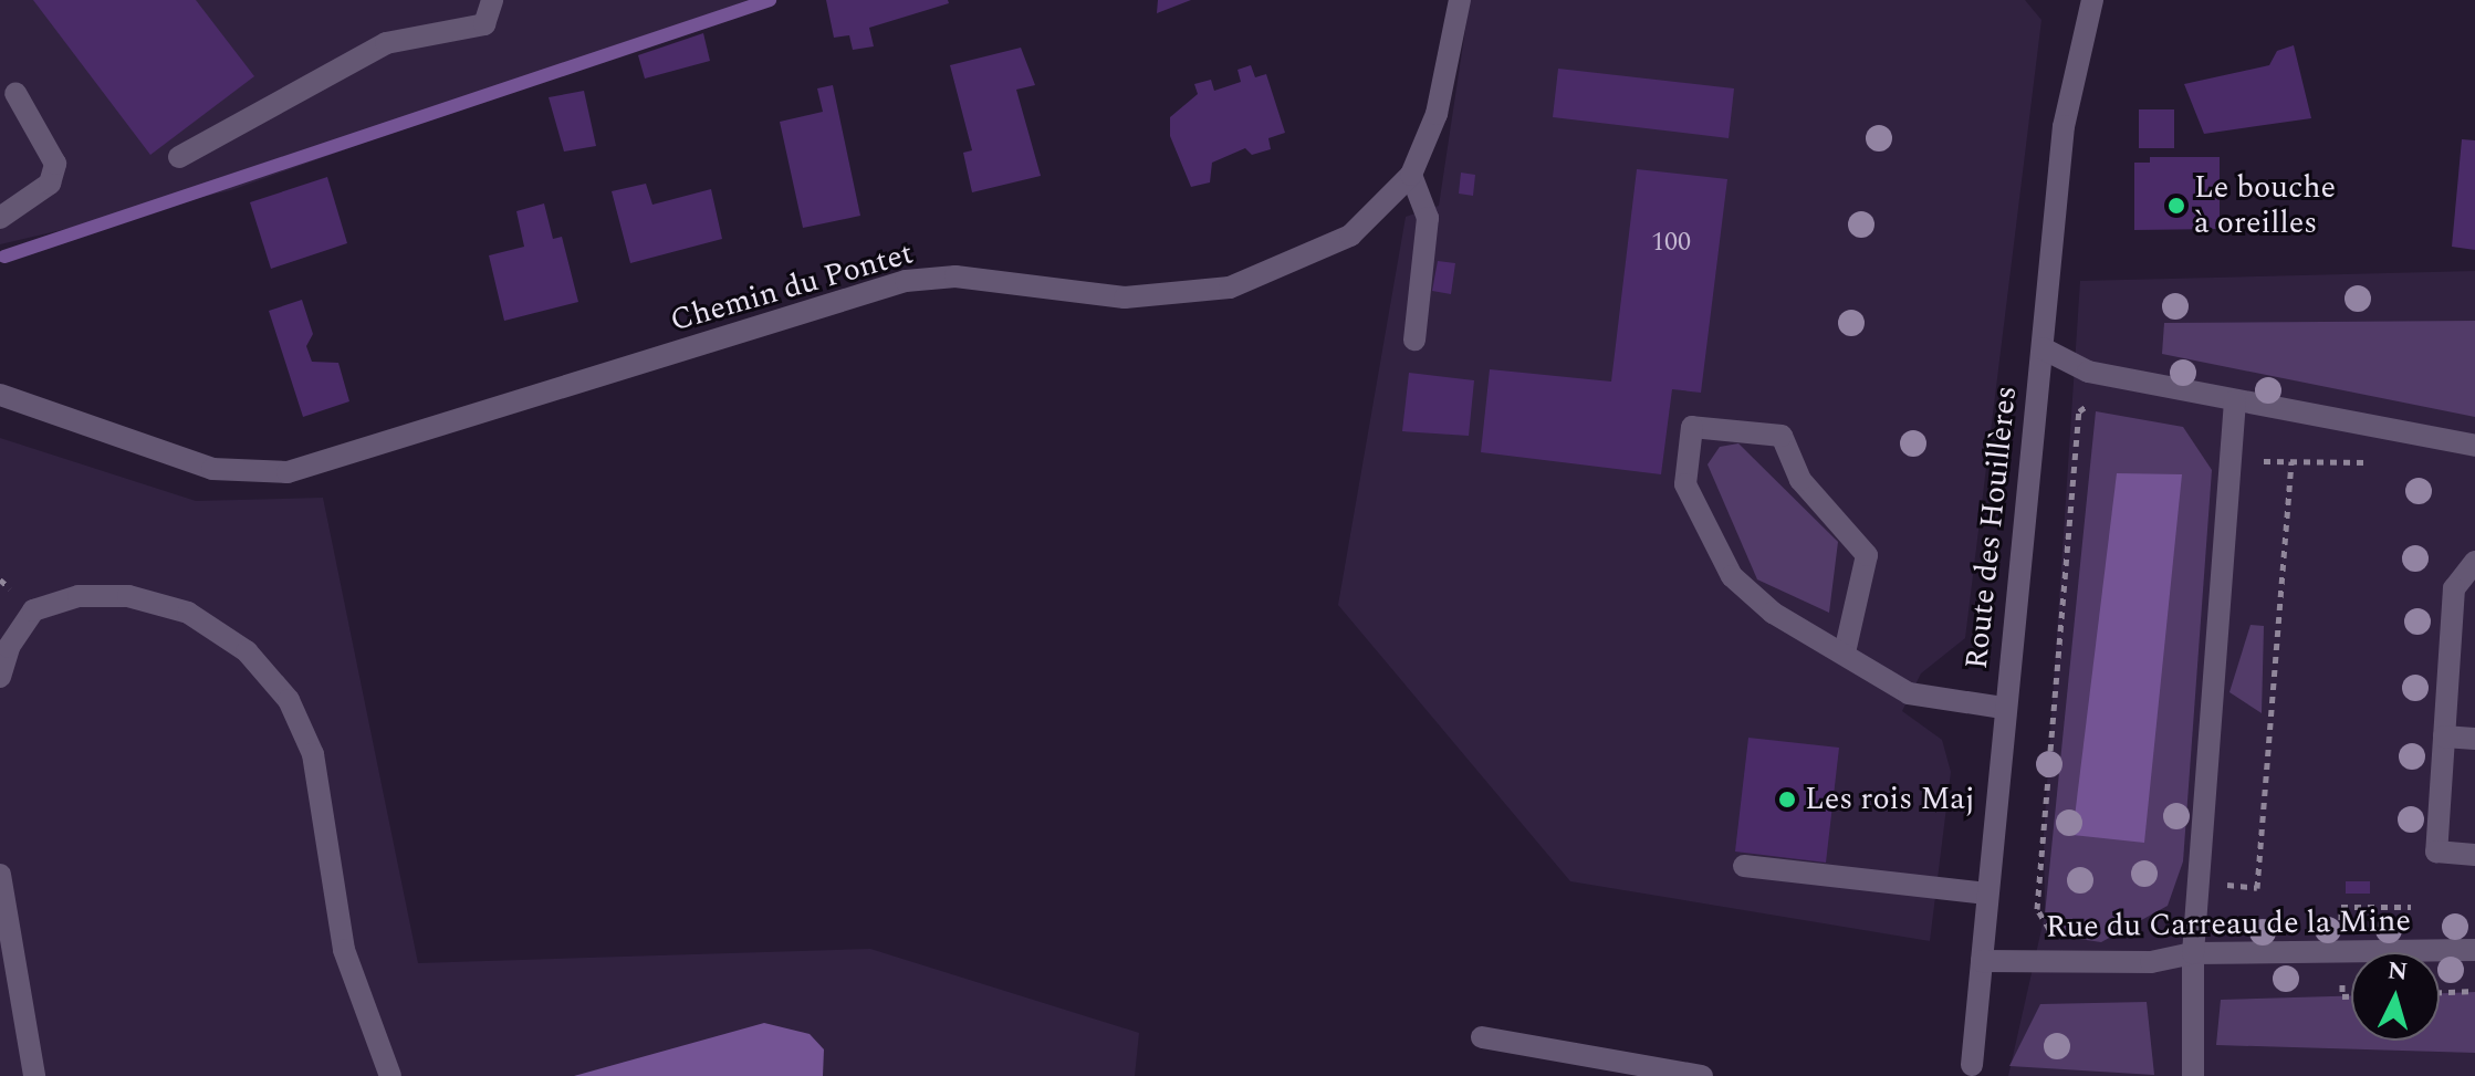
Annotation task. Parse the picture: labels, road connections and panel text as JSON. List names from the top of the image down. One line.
{"streets":{"street":["Chemin du Pontet","Route des Houillères","Rue du Carreau de la Mine"]},"crossings":[["Route des Houillères","Rue du Carreau de la Mine"]],"places":["Le bouche à oreilles","Les rois Maj"],"house_numbers":["100"],"north":"top"}
